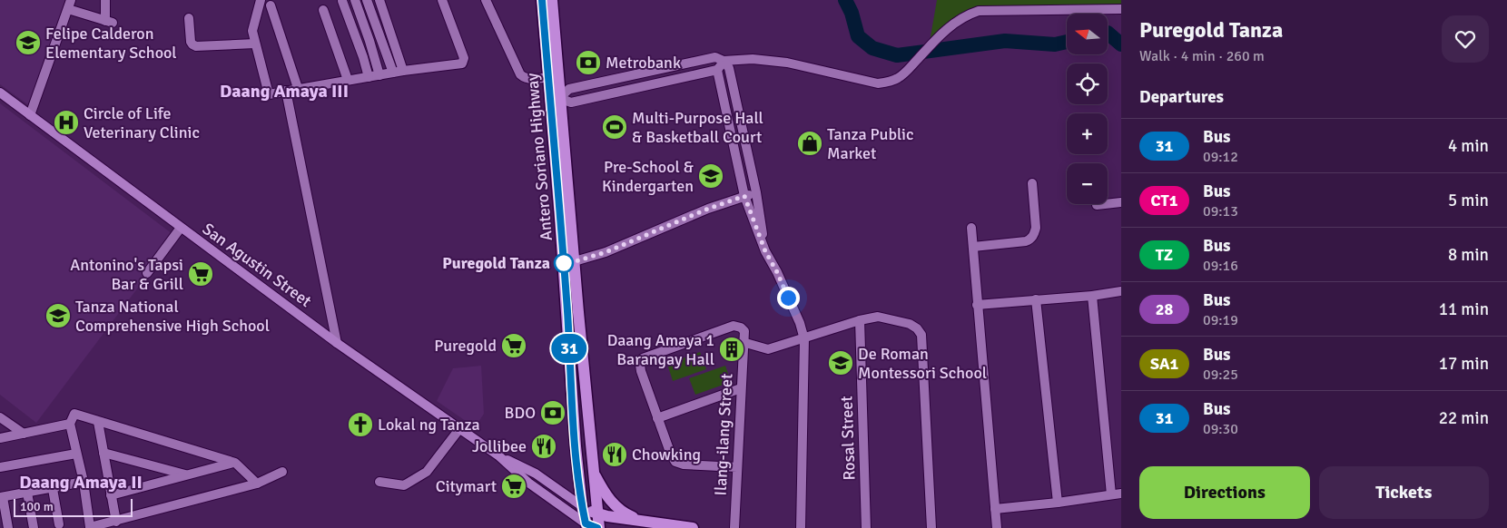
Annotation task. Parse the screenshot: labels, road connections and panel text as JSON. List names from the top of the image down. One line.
{"streets":{"main road":["Antero Soriano Highway","San Agustin Street"],"street":["Ilang-ilang Street","Rosal Street"]},"crossings":[["Antero Soriano Highway","San Agustin Street"]],"districts":["Daang Amaya III","Daang Amaya II"],"places":{"school or university":["Felipe Calderon Elementary School","Pre-School & Kindergarten","Tanza National Comprehensive High School","De Roman Montessori School"],"bank":["Metrobank","BDO"],"hospital":["Circle of Life Veterinary Clinic"],"sports":["Multi-Purpose Hall & Basketball Court"],"shop":["Tanza Public Market"],"other":["Puregold Tanza"],"supermarket":["Antonino's Tapsi Bar & Grill","Puregold","Citymart"],"building":["Daang Amaya 1 Barangay Hall"],"church":["Lokal ng Tanza"],"restaurant":["Jollibee","Chowking"]},"lines":["bus line 31"],"scale_bar":"100 m","north":"left","page":{"on_map":"31","heading":[["Puregold Tanza","Walk · 4 min · 260 m"],"Departures"],"map_buttons":["+","−"],"list":[{"mark":"31","name":"Bus","note":"09:12","value":"4 min"},{"mark":"CT1","name":"Bus","note":"09:13","value":"5 min"},{"mark":"TZ","name":"Bus","note":"09:16","value":"8 min"},{"mark":"28","name":"Bus","note":"09:19","value":"11 min"},{"mark":"SA1","name":"Bus","note":"09:25","value":"17 min"},{"mark":"31","name":"Bus","note":"09:30","value":"22 min"}],"buttons":["Directions","Tickets"],"scale":"100 m"}}
